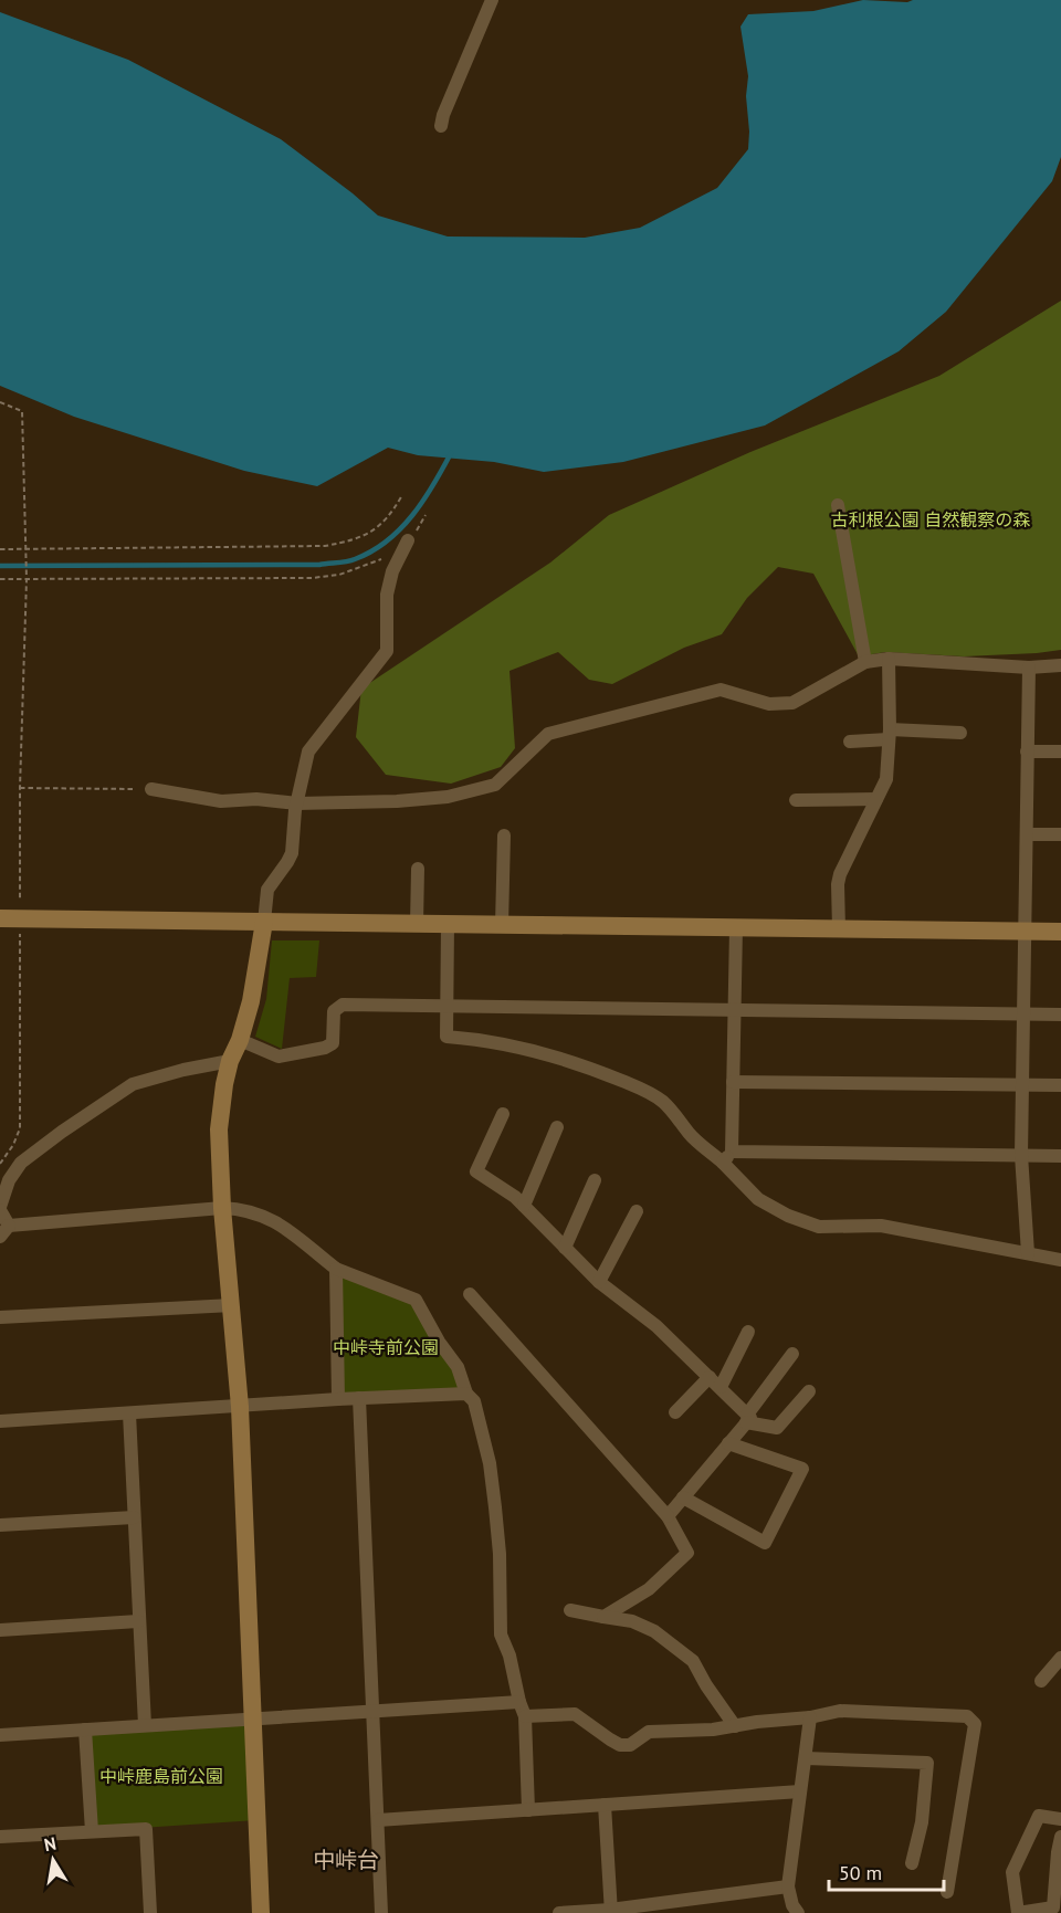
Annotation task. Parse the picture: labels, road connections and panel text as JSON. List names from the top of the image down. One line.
{"districts":["中峠台"],"parks":["古利根公園 自然観察の森","中峠寺前公園","中峠鹿島前公園"],"scale_bar":"50 m","north":"top"}
